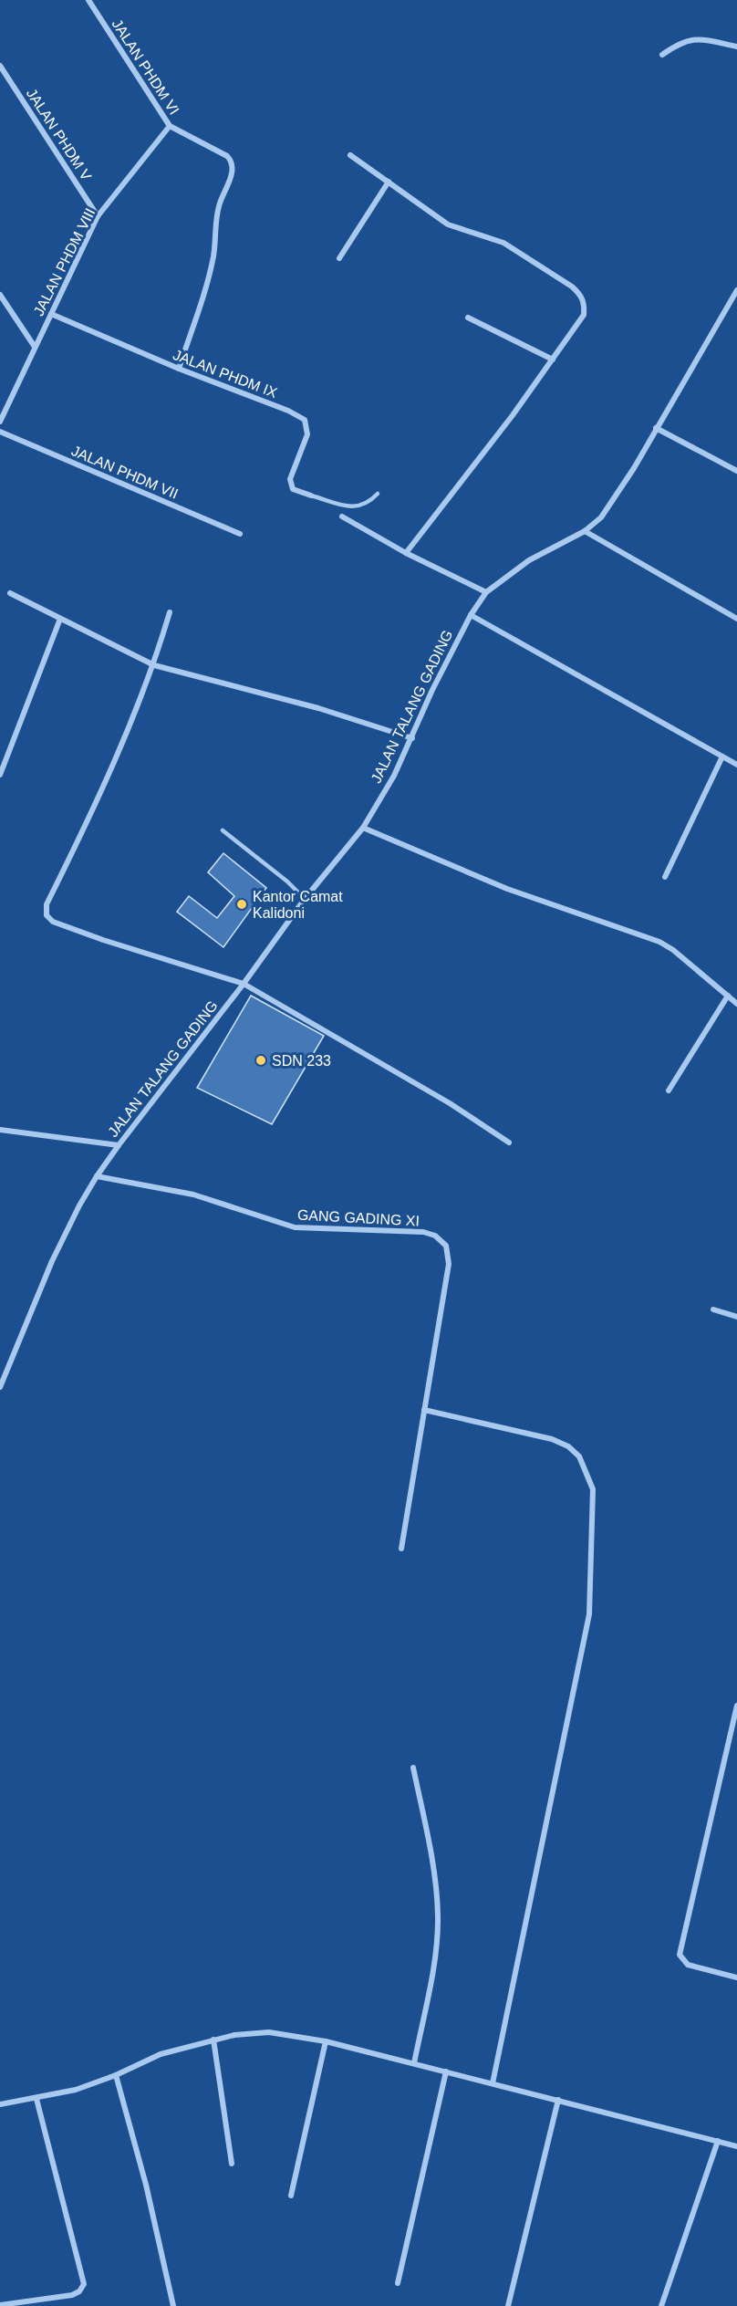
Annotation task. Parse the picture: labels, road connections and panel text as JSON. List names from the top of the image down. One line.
{"streets":{"street":["JALAN PHDM VI","JALAN PHDM V","JALAN PHDM VIII","JALAN PHDM IX","JALAN PHDM VII","JALAN TALANG GADING","GANG GADING XI"]},"crossings":[["JALAN PHDM VI","JALAN PHDM VIII"],["JALAN PHDM VI","JALAN PHDM IX"],["JALAN PHDM V","JALAN PHDM VIII"],["JALAN PHDM VIII","JALAN PHDM IX"],["JALAN TALANG GADING","GANG GADING XI"]],"places":["Kantor Camat Kalidoni","SDN 233"]}
